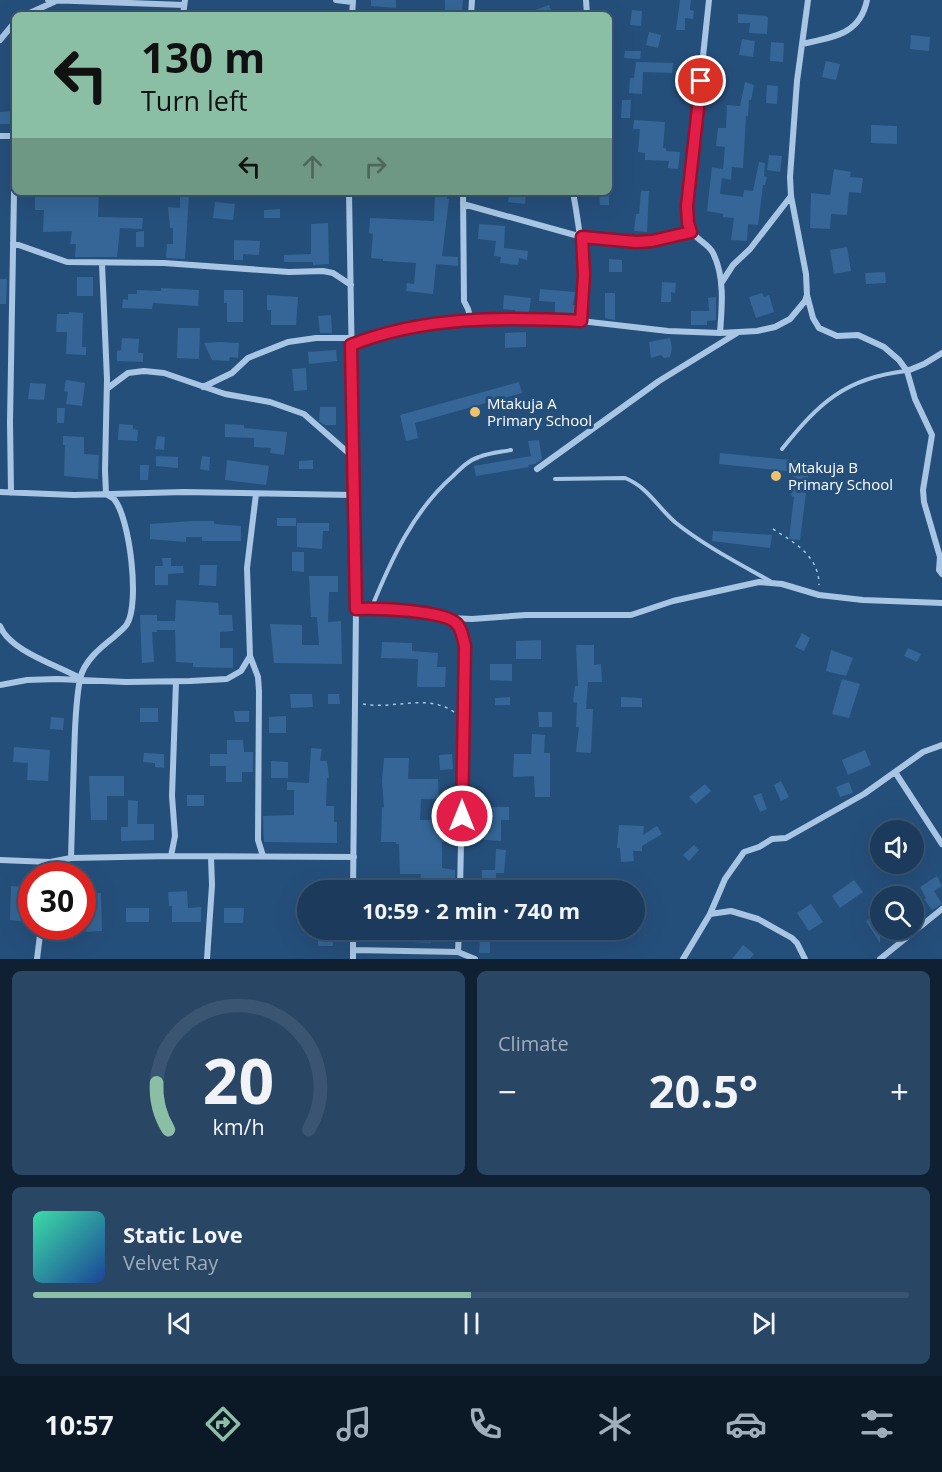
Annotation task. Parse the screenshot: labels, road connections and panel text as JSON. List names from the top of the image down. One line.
{"places":["Mtakuja A Primary School","Mtakuja B Primary School"],"page":{"turn":["130 m","Turn left"],"limit":"30","trip":"10:59 · 2 min · 740 m","tile":"Climate","heat":["−","20.5°","+"],"song":["Static Love","Velvet Ray"],"tabs":"10:57","gauge":["20","km/h"]}}
